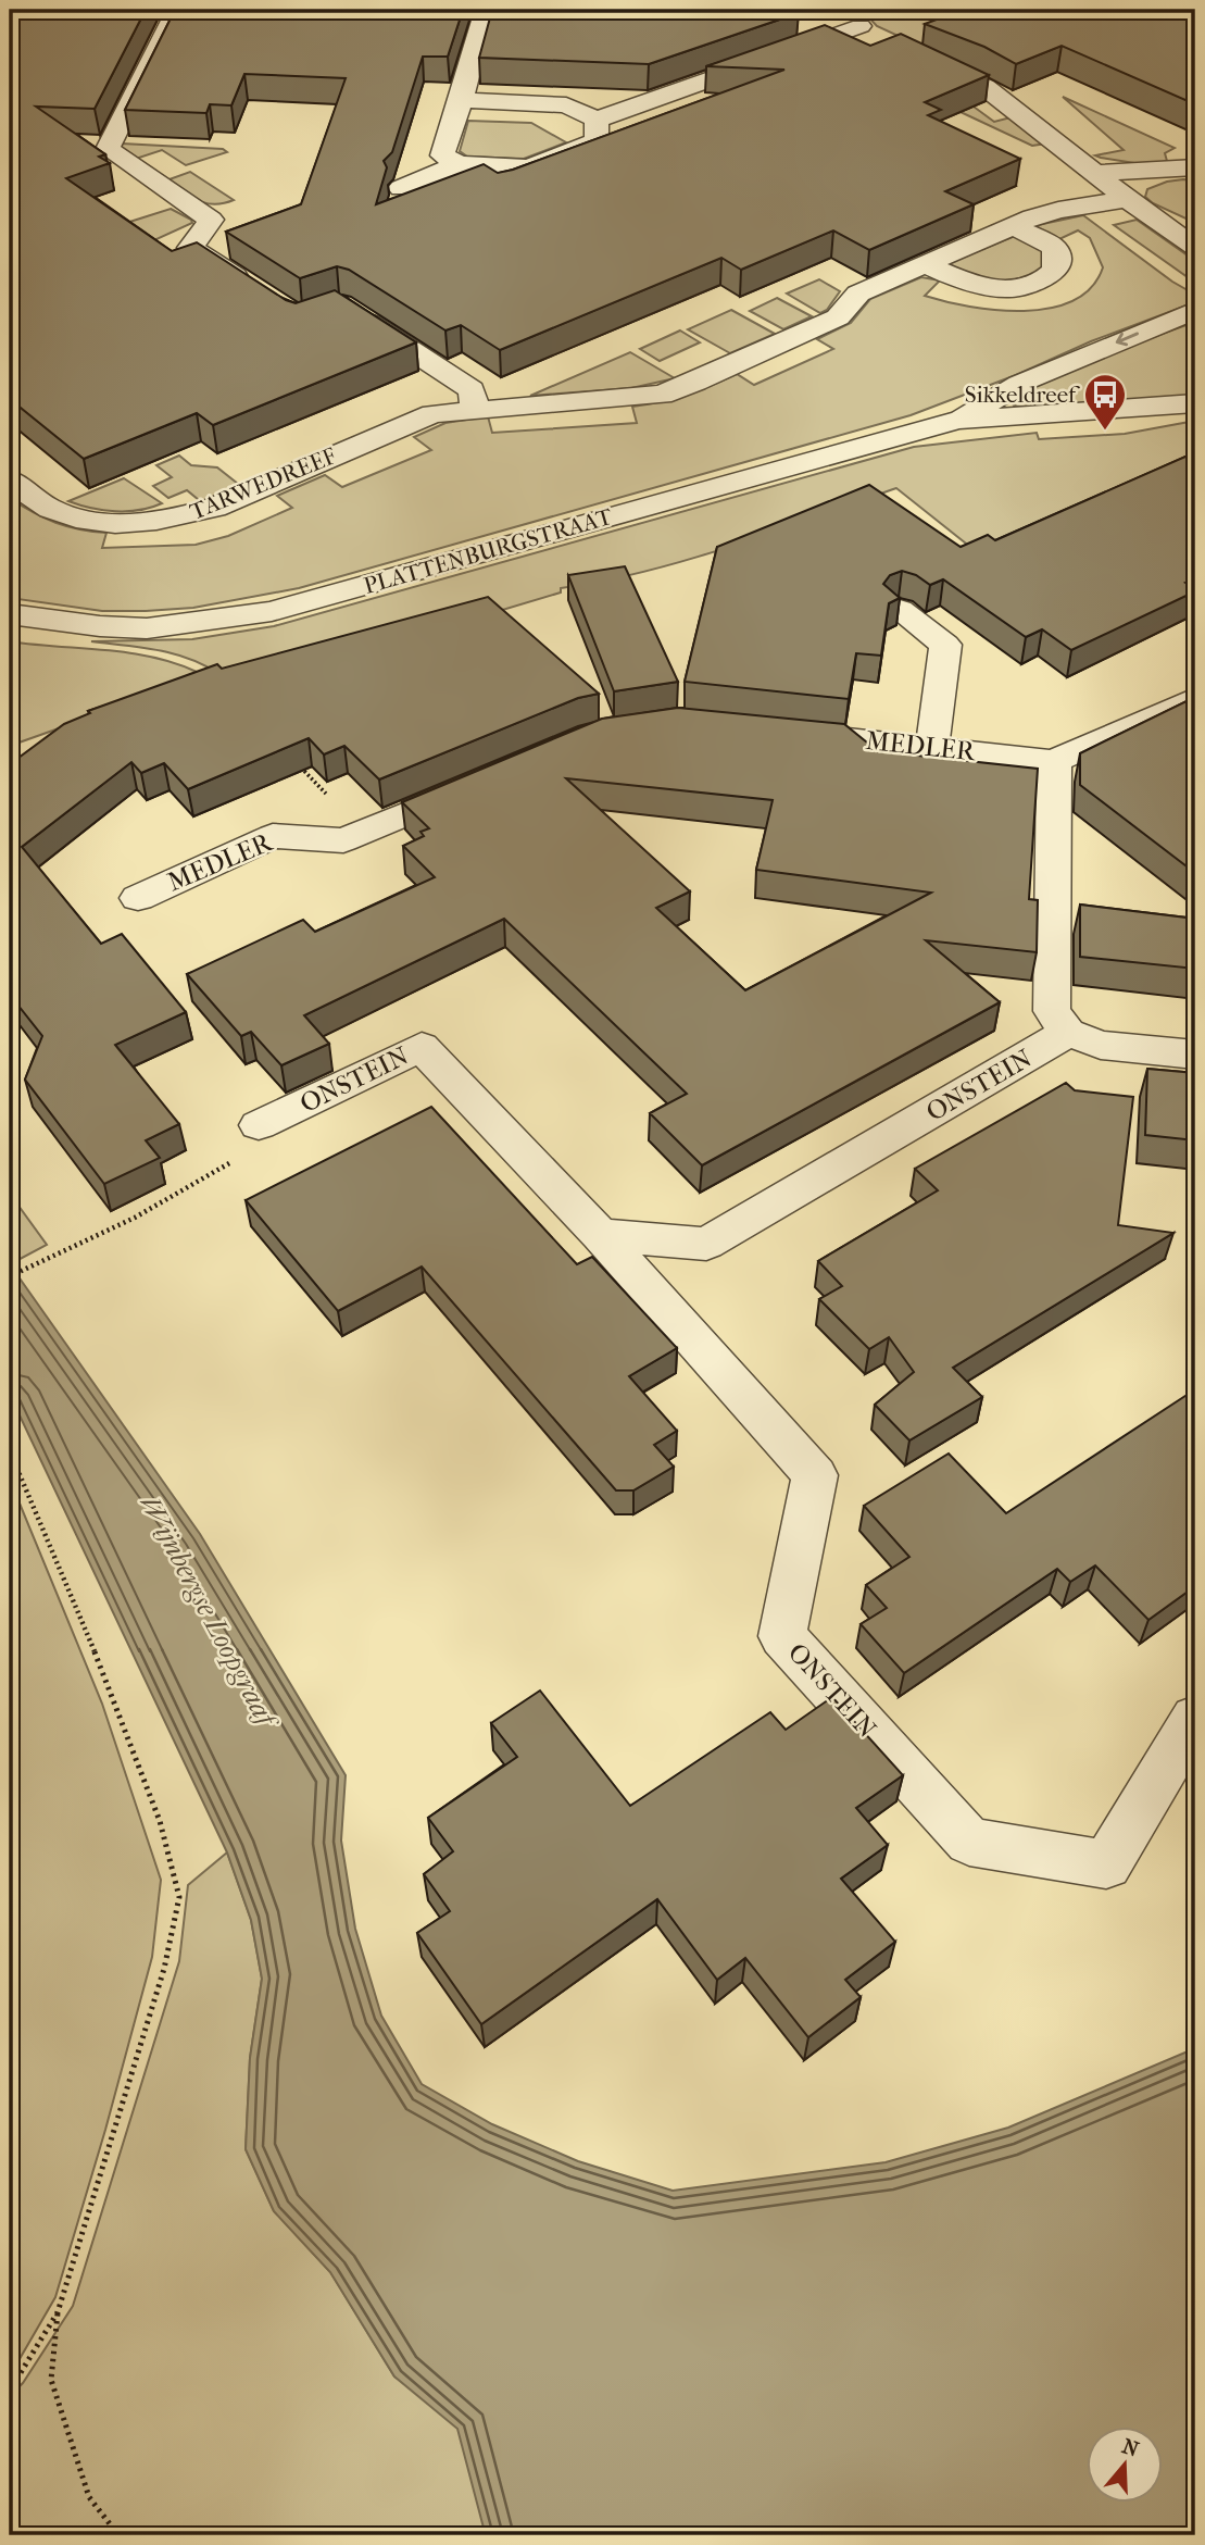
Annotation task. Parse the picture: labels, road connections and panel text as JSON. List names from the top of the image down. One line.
{"streets":{"street":["TARWEDREEF","PLATTENBURGSTRAAT","MEDLER","ONSTEIN"]},"water":["Wijnbergse Loopgraaf"],"places":{"bus stop":["Sikkeldreef"]},"north":"top"}
